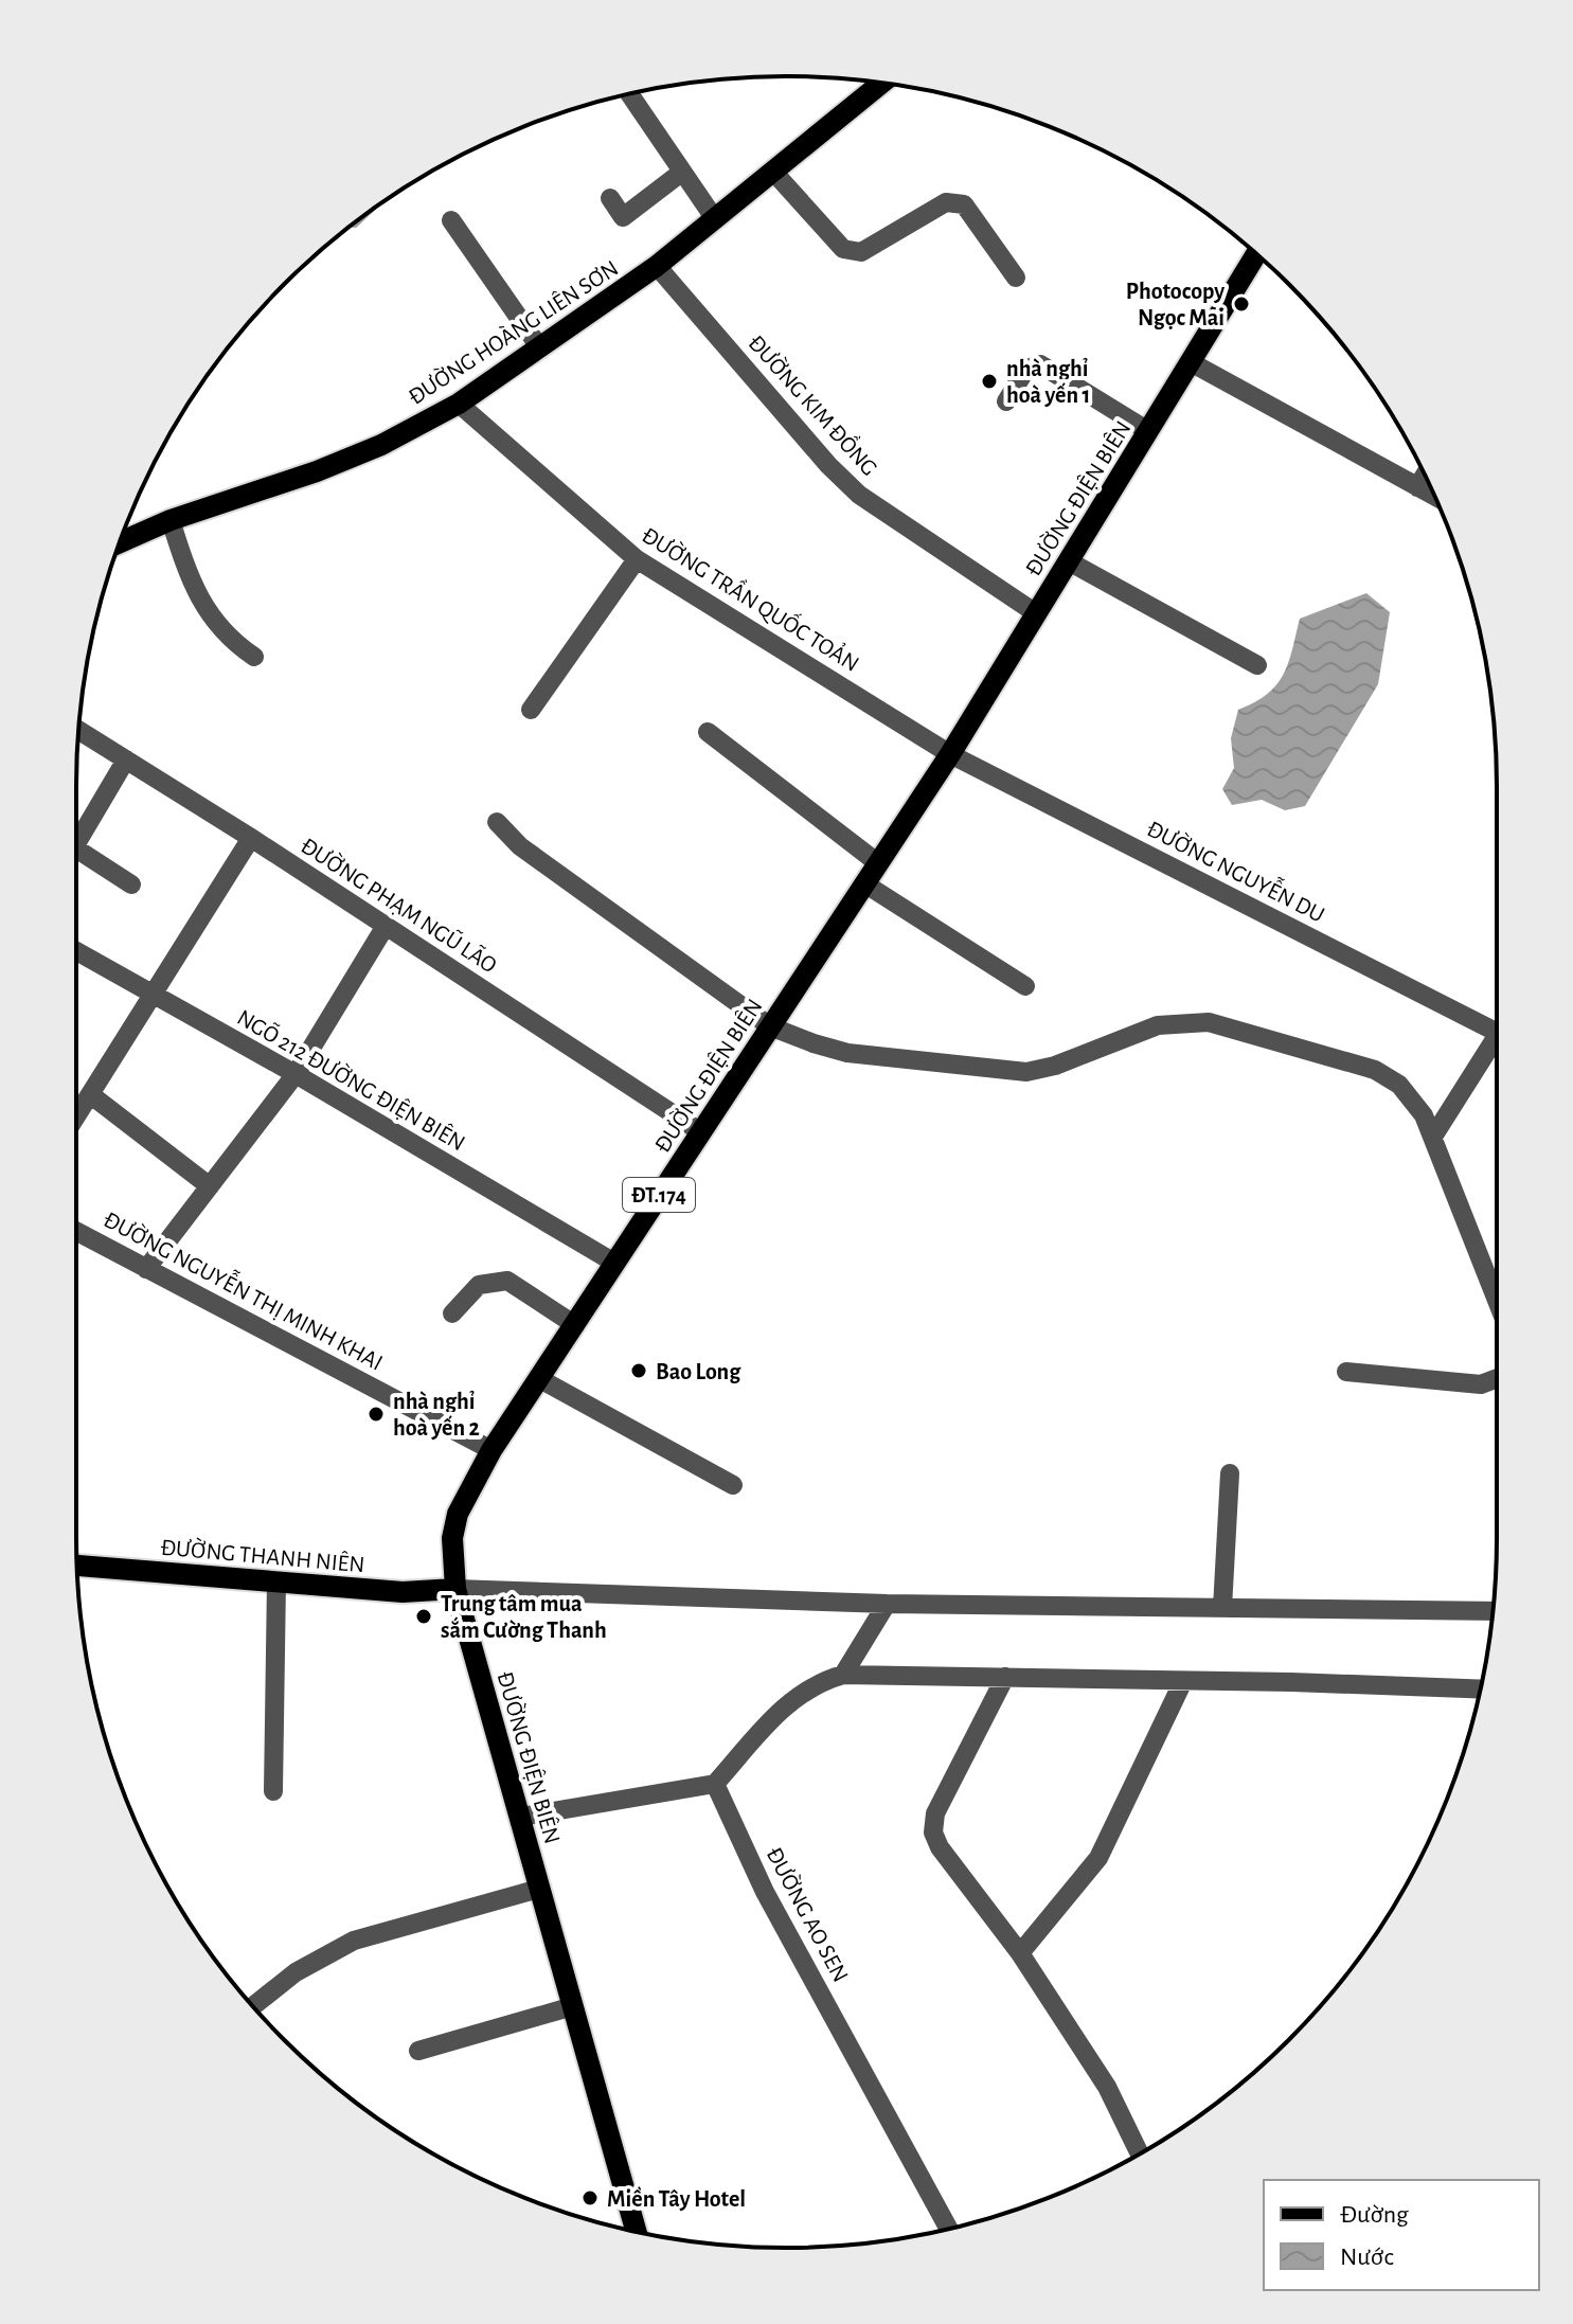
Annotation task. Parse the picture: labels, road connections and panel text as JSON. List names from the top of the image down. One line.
{"streets":{"main road":["ĐƯỜNG HOÀNG LIÊN SƠN","ĐƯỜNG ĐIỆN BIÊN","ĐT.174","ĐƯỜNG THANH NIÊN"],"street":["ĐƯỜNG KIM ĐỒNG","ĐƯỜNG TRẦN QUỐC TOẢN","ĐƯỜNG NGUYỄN DU","ĐƯỜNG PHẠM NGŨ LÃO","NGÕ 212 ĐƯỜNG ĐIỆN BIÊN","ĐƯỜNG NGUYỄN THỊ MINH KHAI","ĐƯỜNG AO SEN"]},"crossings":[["ĐƯỜNG HOÀNG LIÊN SƠN","ĐƯỜNG KIM ĐỒNG"],["ĐƯỜNG HOÀNG LIÊN SƠN","ĐƯỜNG TRẦN QUỐC TOẢN"],["ĐƯỜNG KIM ĐỒNG","ĐƯỜNG ĐIỆN BIÊN"],["ĐƯỜNG ĐIỆN BIÊN","ĐƯỜNG TRẦN QUỐC TOẢN"],["ĐƯỜNG ĐIỆN BIÊN","ĐƯỜNG NGUYỄN DU"],["ĐƯỜNG ĐIỆN BIÊN","ĐƯỜNG PHẠM NGŨ LÃO"],["ĐƯỜNG ĐIỆN BIÊN","NGÕ 212 ĐƯỜNG ĐIỆN BIÊN"],["ĐƯỜNG ĐIỆN BIÊN","ĐƯỜNG NGUYỄN THỊ MINH KHAI"],["ĐƯỜNG ĐIỆN BIÊN","ĐƯỜNG THANH NIÊN"],["ĐƯỜNG TRẦN QUỐC TOẢN","ĐƯỜNG NGUYỄN DU"]],"places":["Photocopy Ngọc Mai","nhà nghỉ hoà yến 1","Bao Long","nhà nghỉ hoà yến 2","Trung tâm mua sắm Cường Thanh","Miền Tây Hotel"],"legend":["Đường","Nước"]}
